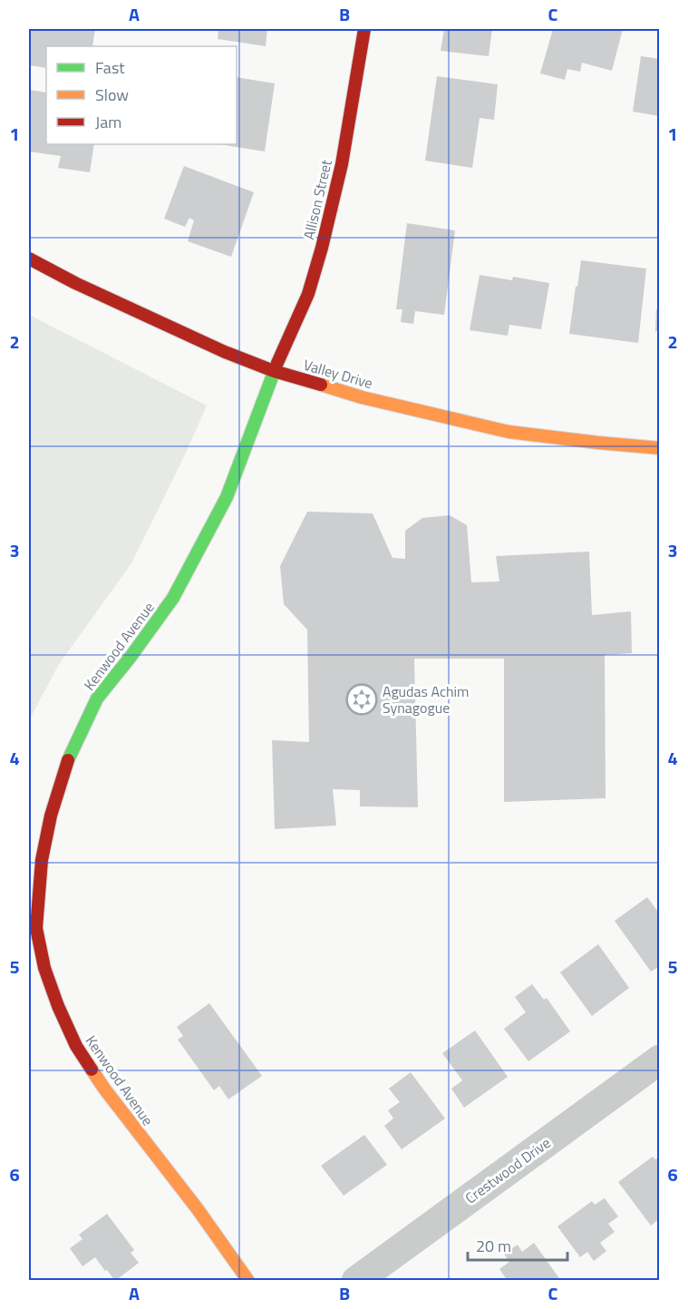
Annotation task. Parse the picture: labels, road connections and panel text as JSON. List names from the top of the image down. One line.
{"streets":{"street":["Allison Street","Valley Drive","Kenwood Avenue","Crestwood Drive"]},"crossings":[["Allison Street","Valley Drive"],["Allison Street","Kenwood Avenue"],["Valley Drive","Kenwood Avenue"]],"places":{"synagogue":["Agudas Achim Synagogue"]},"legend":["Fast","Slow","Jam"],"scale_bar":"20 m","grid":{"columns":["A","B","C"],"rows":["1","2","3","4","5","6"]}}
